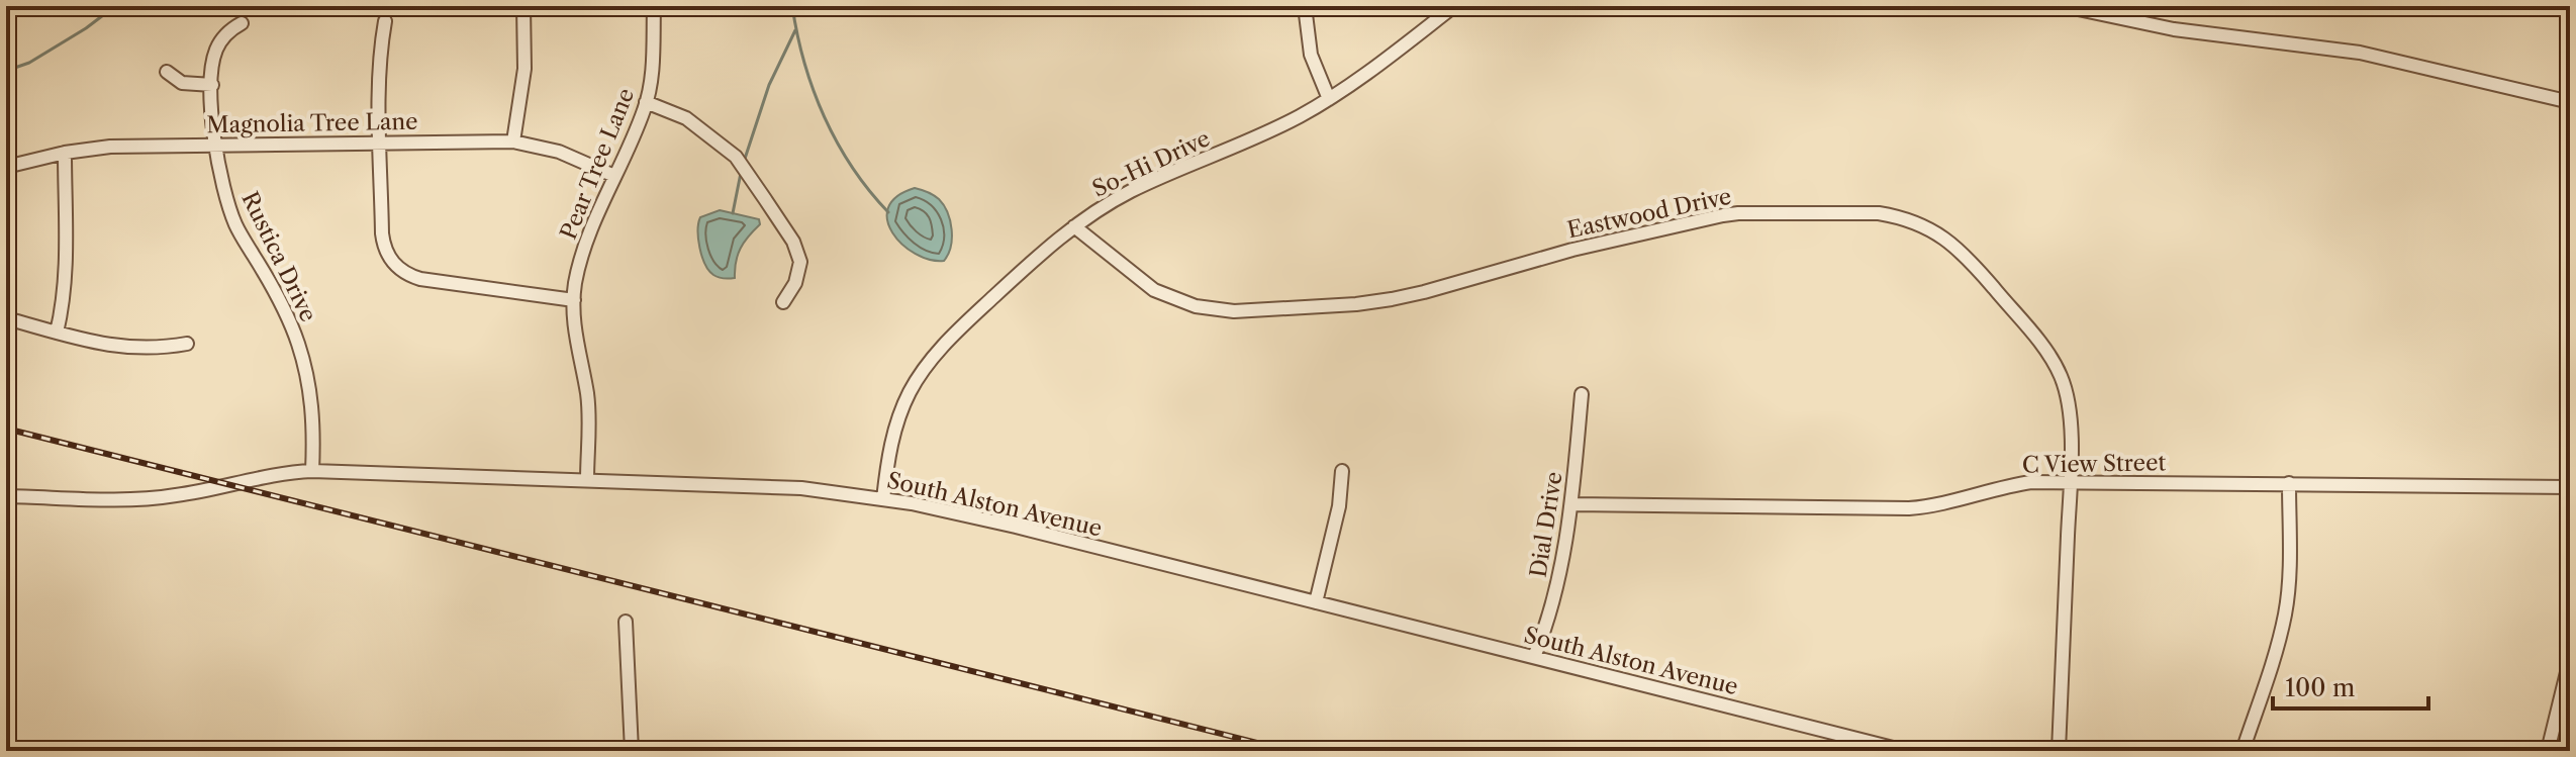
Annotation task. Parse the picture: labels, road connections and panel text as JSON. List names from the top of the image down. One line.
{"streets":{"street":["Magnolia Tree Lane","Pear Tree Lane","So-Hi Drive","Eastwood Drive","Rustica Drive","C View Street","South Alston Avenue","Dial Drive"]},"crossings":[["Magnolia Tree Lane","Pear Tree Lane"],["Magnolia Tree Lane","Rustica Drive"],["Pear Tree Lane","South Alston Avenue"],["So-Hi Drive","Eastwood Drive"],["So-Hi Drive","South Alston Avenue"],["Eastwood Drive","C View Street"],["Rustica Drive","South Alston Avenue"],["C View Street","Dial Drive"],["South Alston Avenue","Dial Drive"]],"scale_bar":"100 m"}
